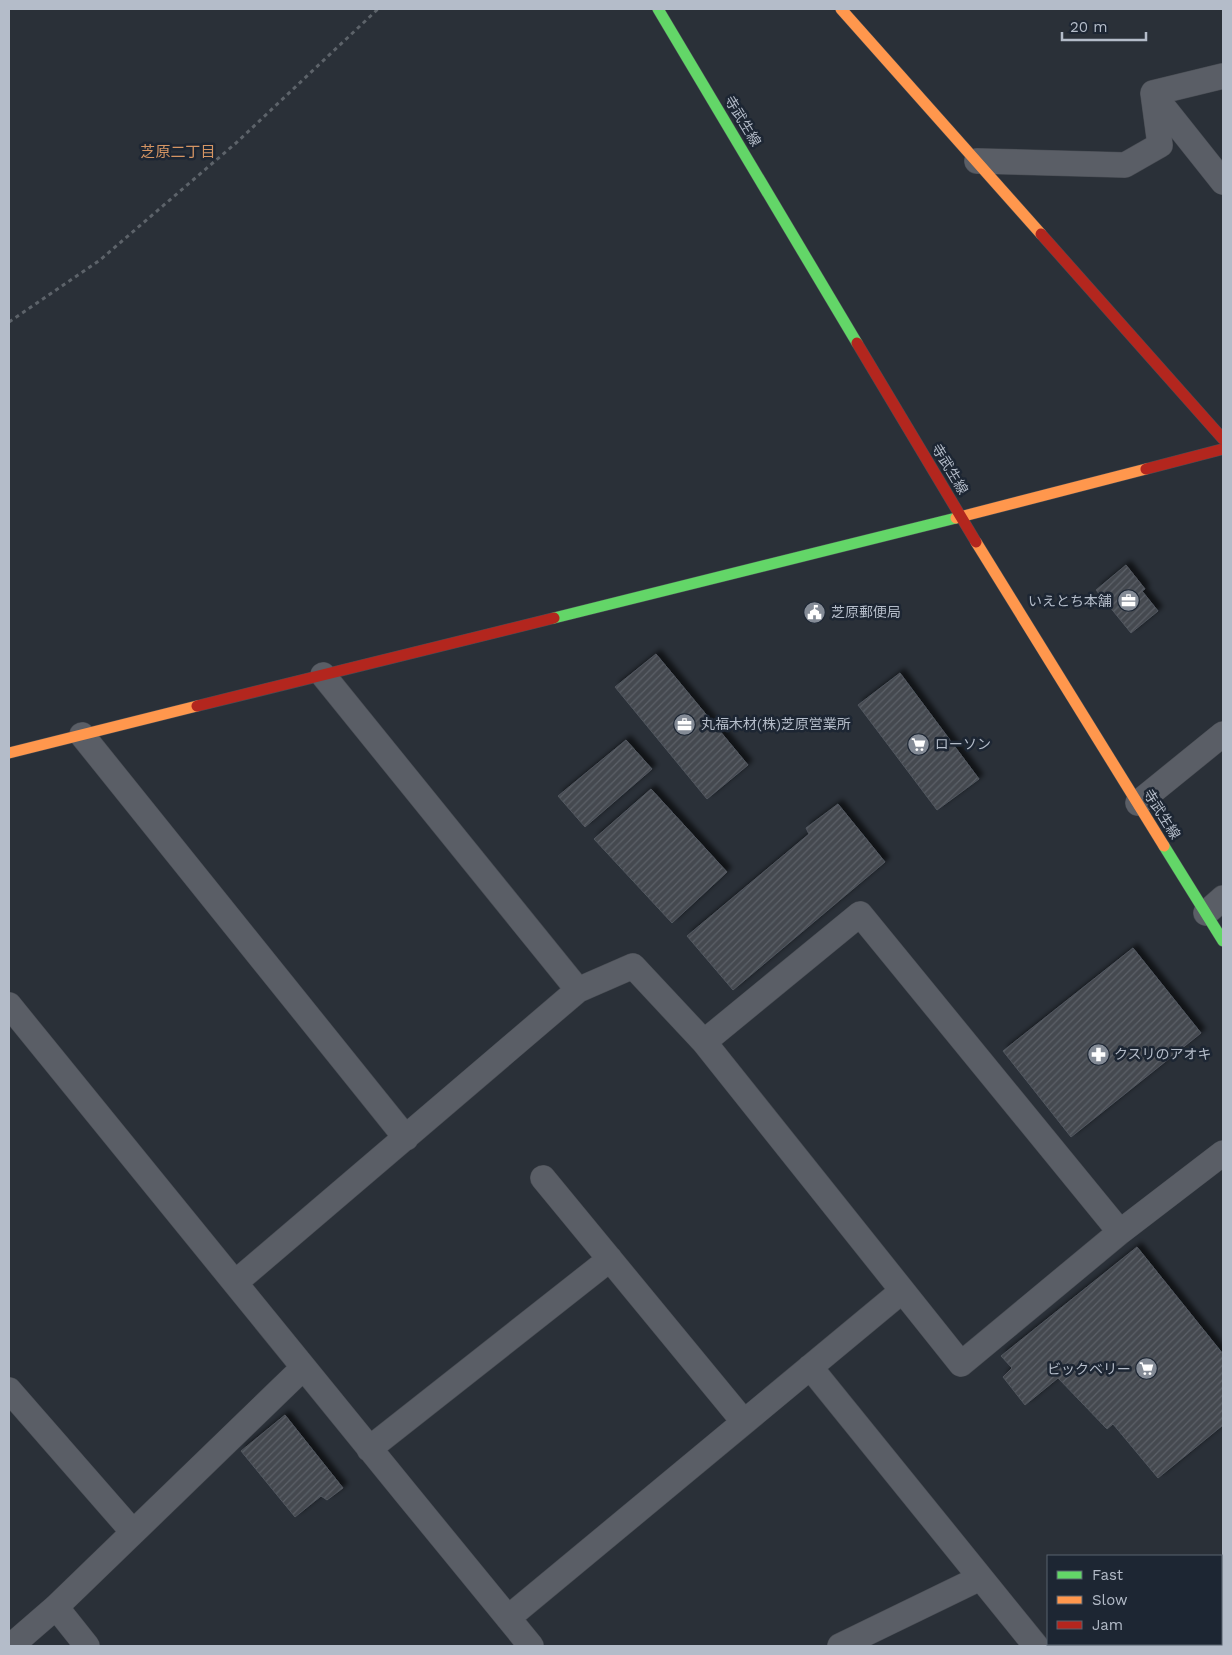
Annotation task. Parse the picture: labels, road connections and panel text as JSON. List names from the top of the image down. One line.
{"streets":{"street":["寺武生線"]},"districts":["芝原二丁目"],"places":{"office":["いえとち本舗","丸福木材(株)芝原営業所"],"public building":["芝原郵便局"],"supermarket":["ローソン","ビックベリー"],"pharmacy":["クスリのアオキ"]},"legend":["Fast","Slow","Jam"],"scale_bar":"20 m"}
